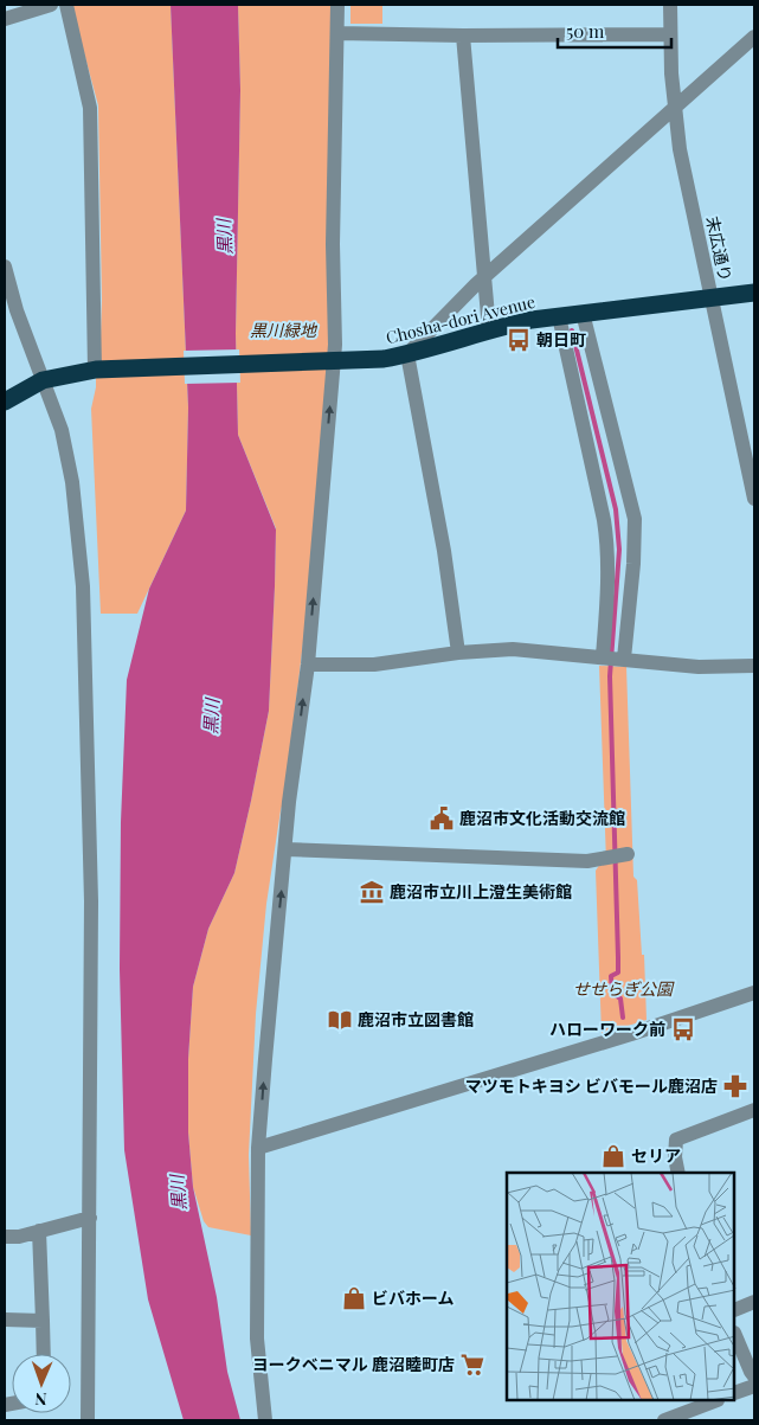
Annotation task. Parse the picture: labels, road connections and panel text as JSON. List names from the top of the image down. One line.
{"streets":{"highway":["Chosha-dori Avenue"],"street":["末広通り"]},"crossings":[["末広通り","Chosha-dori Avenue"]],"water":["黒川"],"parks":["黒川緑地","せせらぎ公園"],"places":{"bus stop":["朝日町","ハローワーク前"],"public building":["鹿沼市文化活動交流館"],"museum":["鹿沼市立川上澄生美術館"],"library":["鹿沼市立図書館"],"pharmacy":["マツモトキヨシ ビバモール鹿沼店"],"shop":["セリア","ビバホーム"],"supermarket":["ヨークベニマル 鹿沼睦町店"]},"scale_bar":"50 m","north":"bottom"}
